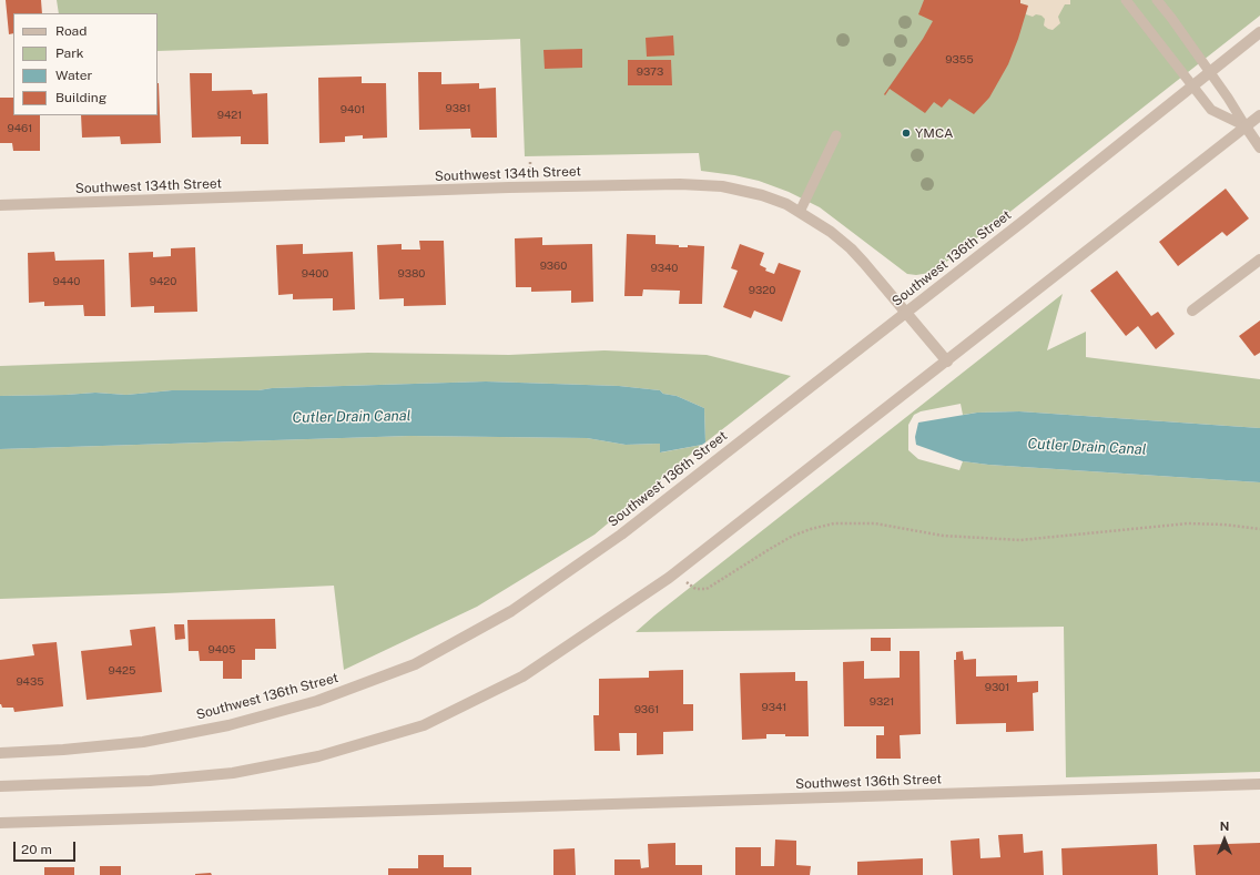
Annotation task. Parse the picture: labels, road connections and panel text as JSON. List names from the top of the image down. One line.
{"streets":{"street":["Southwest 134th Street","Southwest 136th Street"]},"crossings":[["Southwest 134th Street","Southwest 136th Street"]],"water":["Cutler Drain Canal"],"places":["YMCA"],"house_numbers":["9355","9373","9381","9401","9421","9461","9360","9340","9400","9380","9440","9420","9320","9405","9425","9435","9301","9321","9341","9361"],"legend":["Road","Park","Water","Building"],"scale_bar":"20 m","north":"top"}
